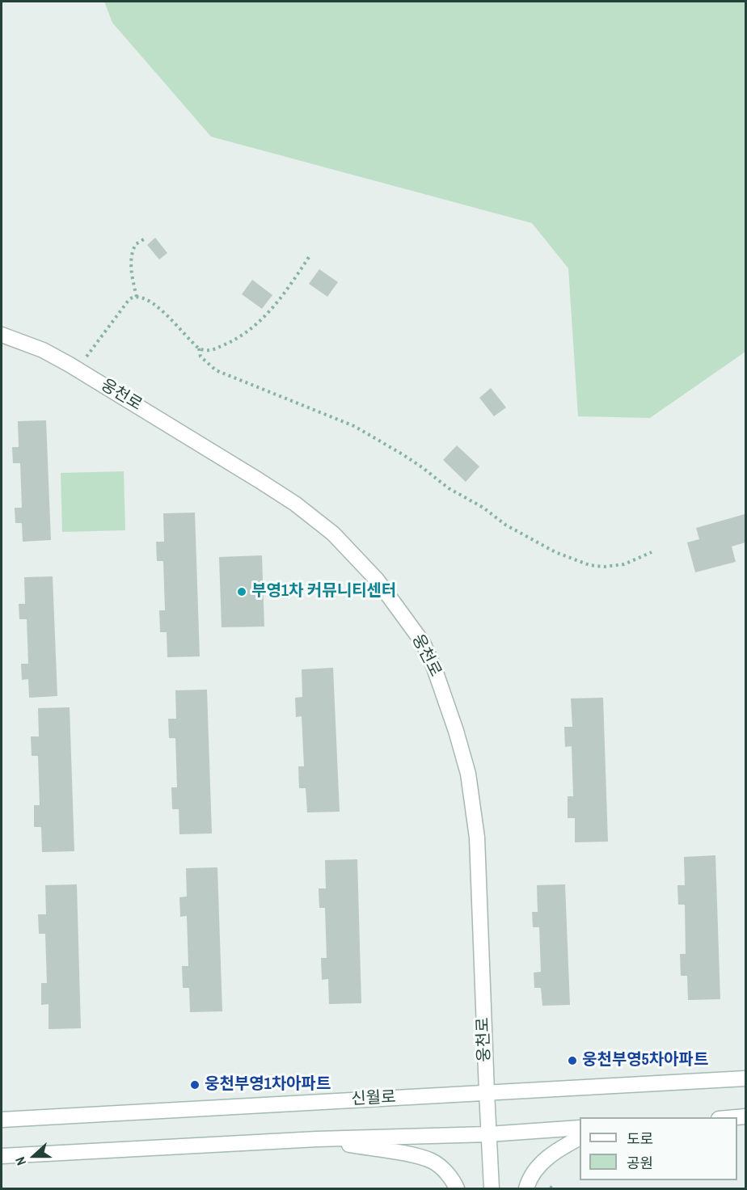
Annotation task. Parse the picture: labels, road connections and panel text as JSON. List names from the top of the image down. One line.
{"streets":{"street":["웅천로","신월로"]},"crossings":[["웅천로","신월로"]],"places":["부영1차 커뮤니티센터","웅천부영5차아파트","웅천부영1차아파트"],"legend":["도로","공원"],"north":"left"}
